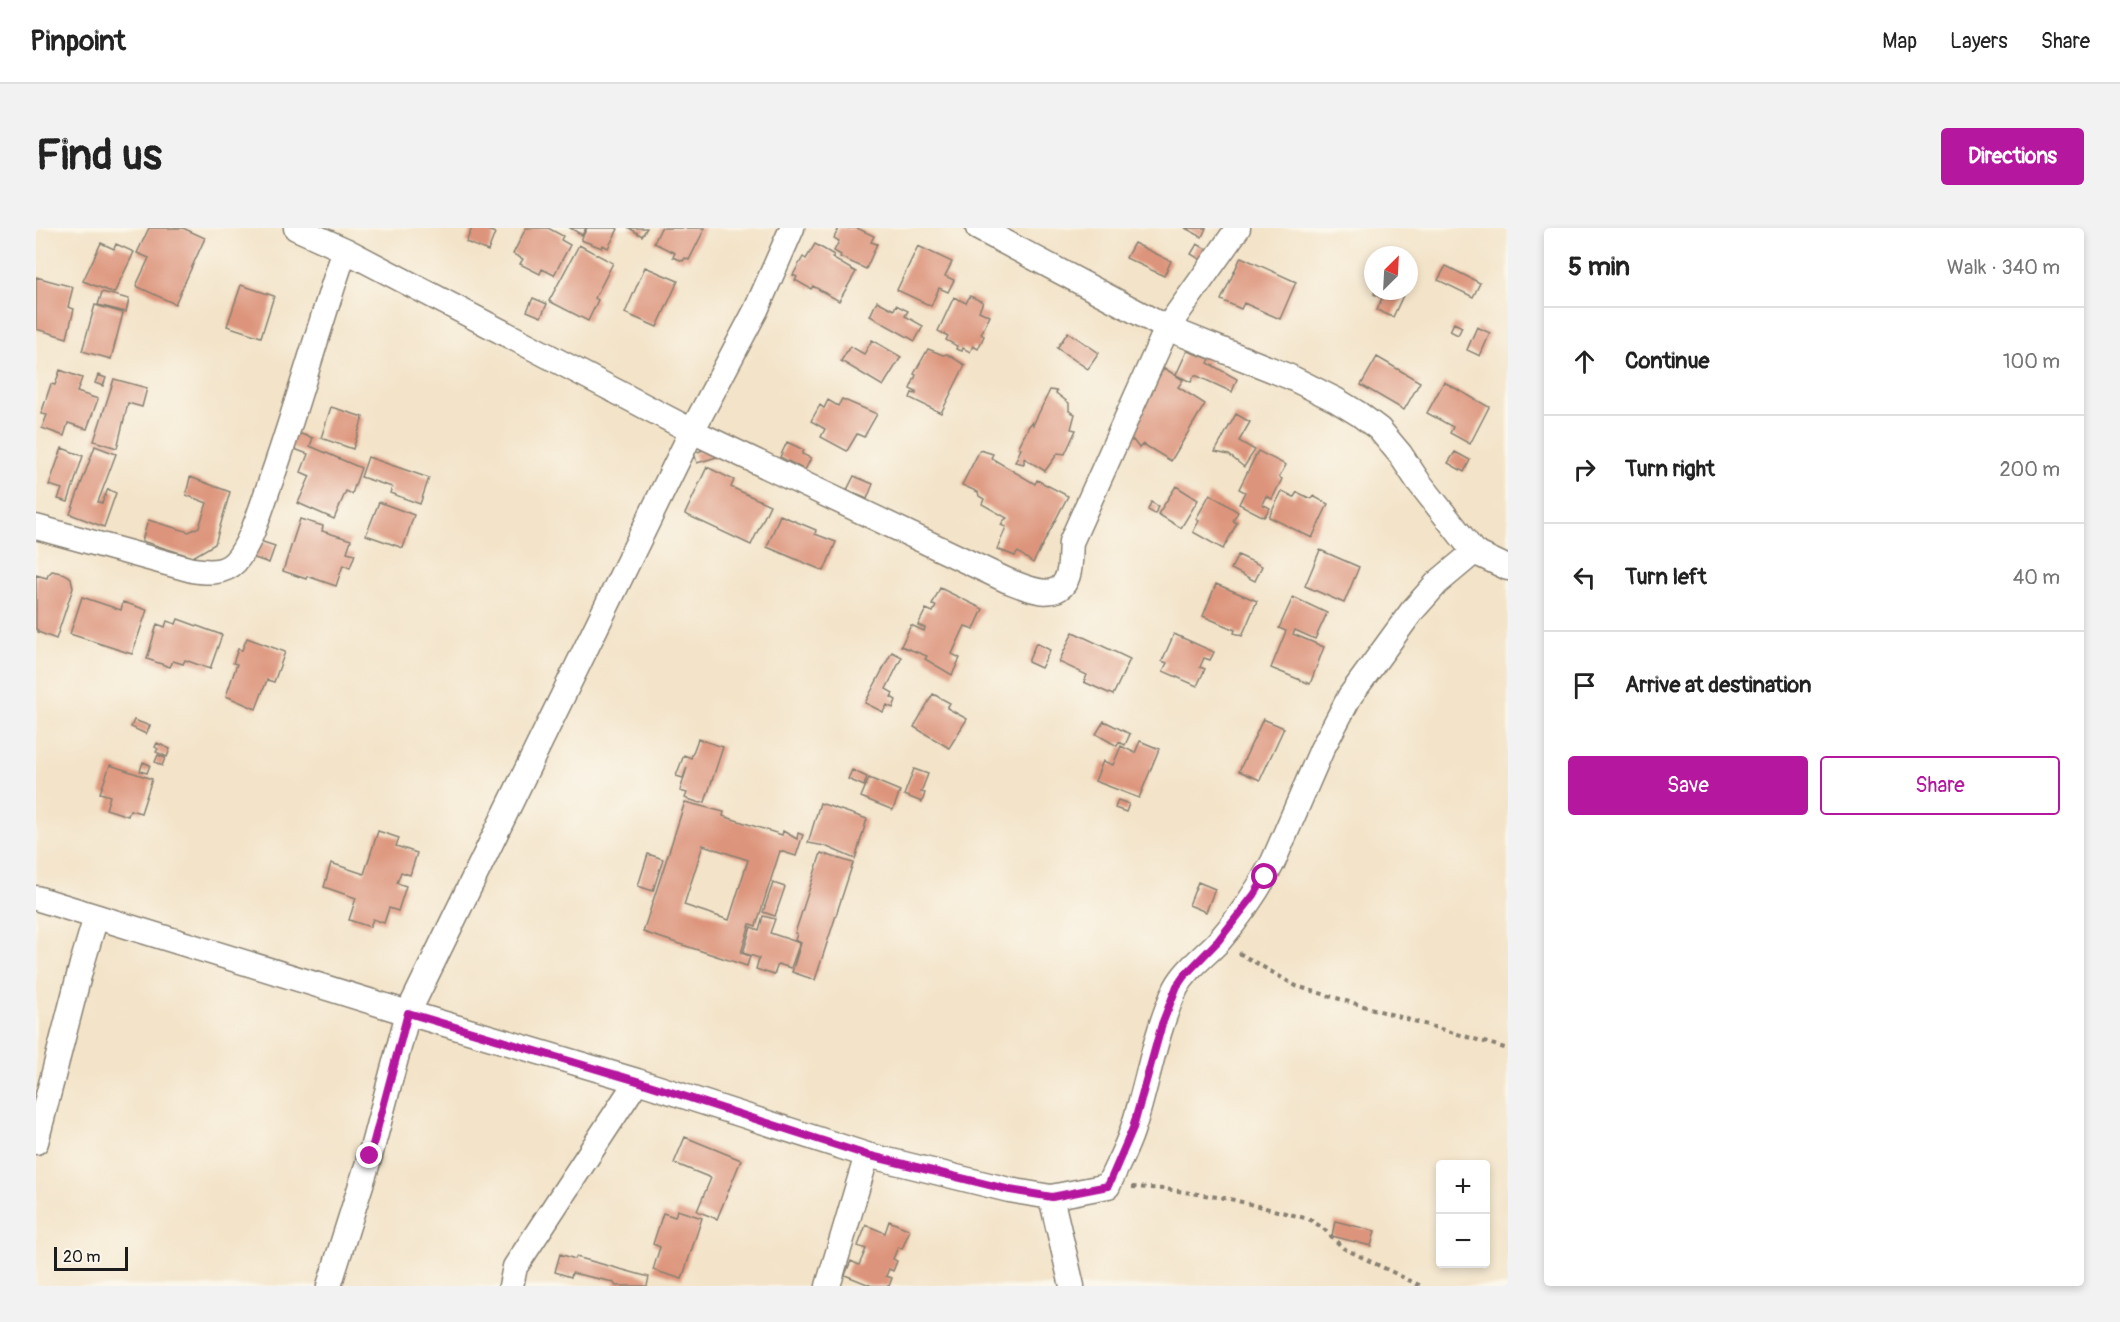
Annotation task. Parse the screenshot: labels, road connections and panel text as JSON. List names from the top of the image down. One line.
{"scale_bar":"20 m","north":"top right","page":{"header":"Pinpoint","nav":["Map","Layers","Share"],"buttons":["Directions",["Save","Share"]],"title":"Find us","heading":["5 min","Walk · 340 m"],"list":[["Continue","100 m"],["Turn right","200 m"],["Turn left","40 m"],"Arrive at destination"],"map_buttons":["+","−"],"scale":"20 m"}}
